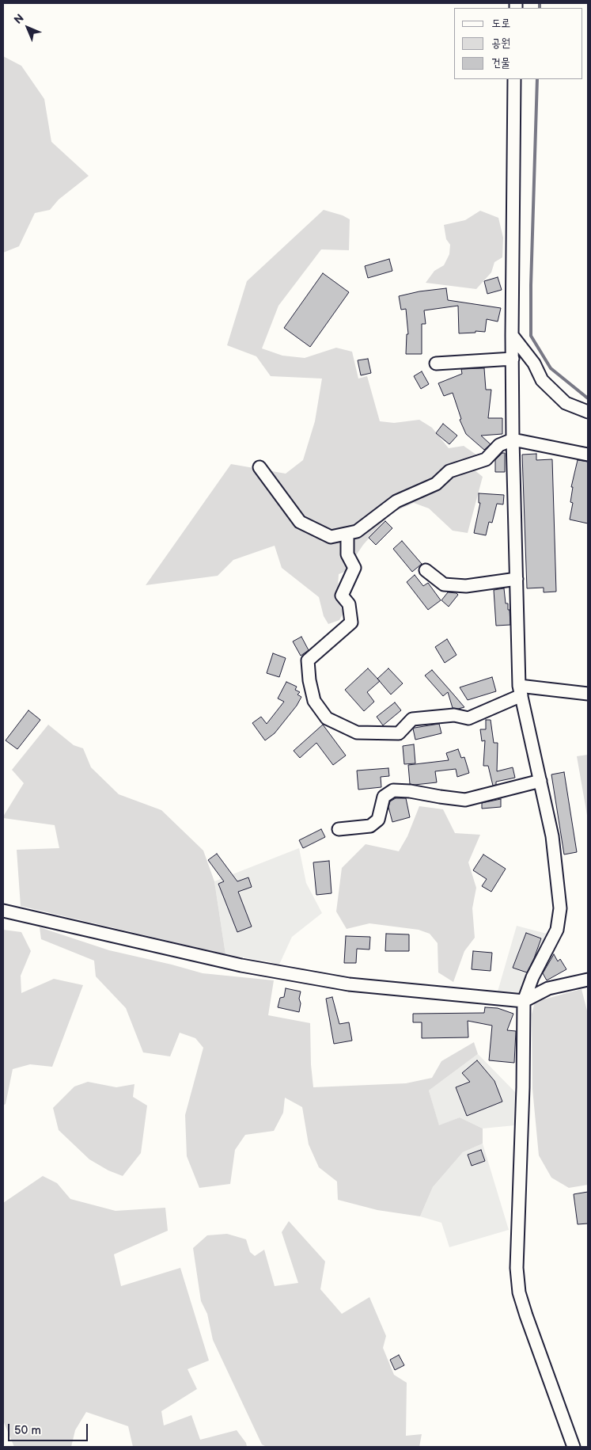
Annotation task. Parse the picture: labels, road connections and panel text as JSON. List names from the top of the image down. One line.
{"legend":["도로","공원","건물"],"scale_bar":"50 m","north":"top left"}
